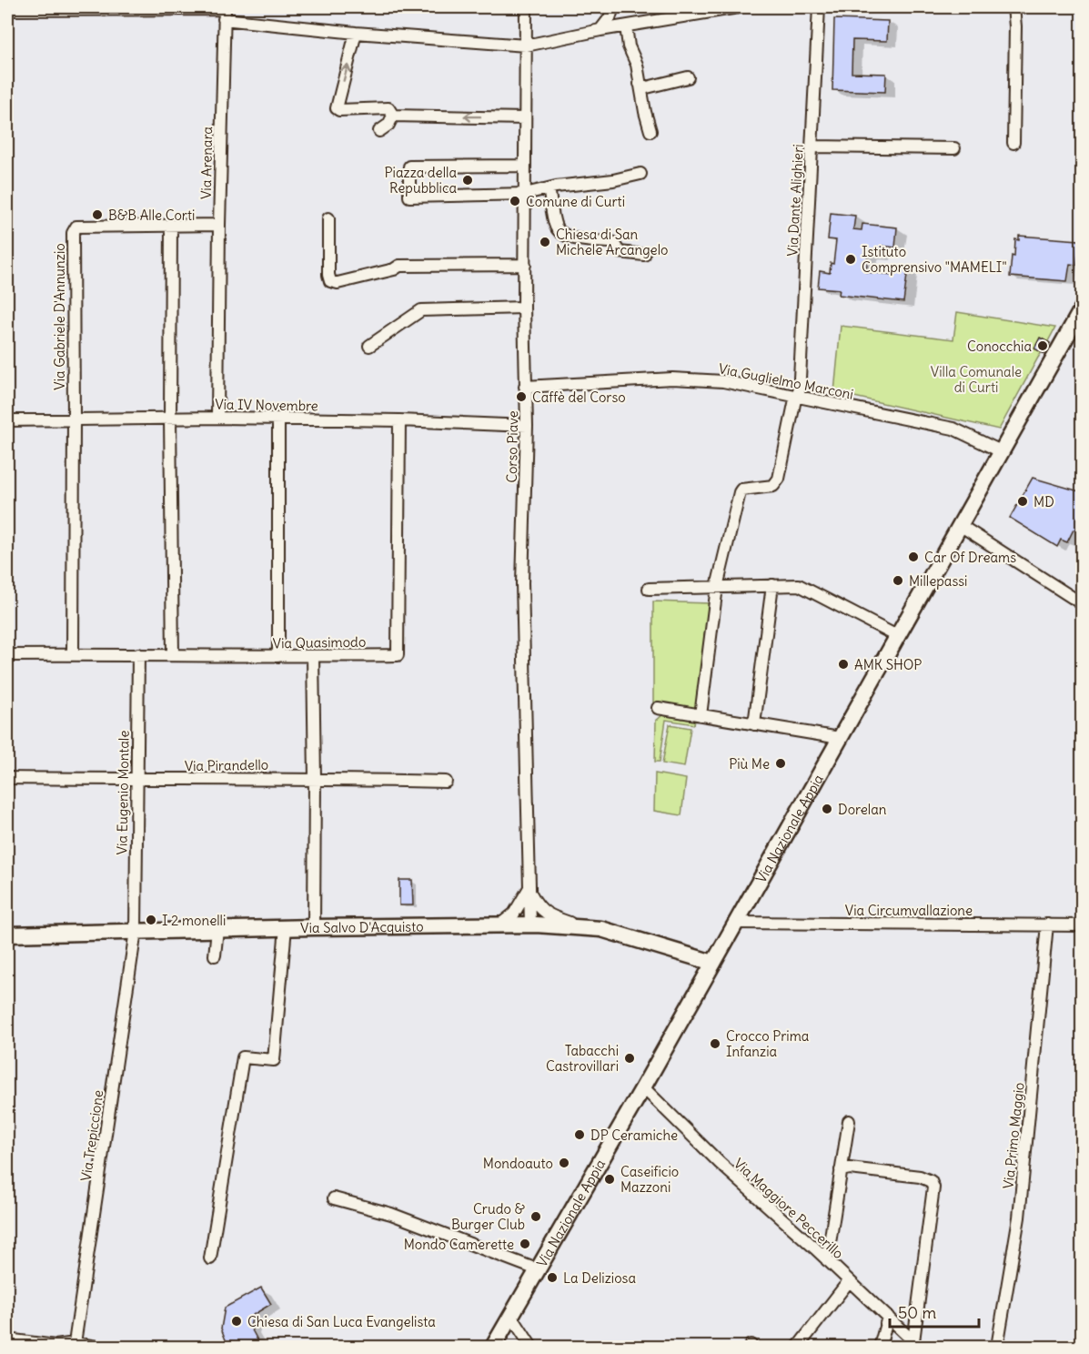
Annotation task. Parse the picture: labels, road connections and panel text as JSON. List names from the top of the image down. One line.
{"streets":{"main road":["Via Nazionale Appia","Via Salvo D'Acquisto"],"street":["Via Arenara","Via Dante Alighieri","Via Gabriele D'Annunzio","Via Guglielmo Marconi","Via IV Novembre","Corso Piave","Via Quasimodo","Via Pirandello","Via Eugenio Montale","Via Circumvallazione","Via Trepiccione","Via Primo Maggio","Via Maggiore Peccerillo"]},"crossings":[["Via Arenara","Via Gabriele D'Annunzio"],["Via Arenara","Via IV Novembre"],["Via Dante Alighieri","Via Guglielmo Marconi"],["Via Gabriele D'Annunzio","Via IV Novembre"],["Via Guglielmo Marconi","Corso Piave"],["Via Guglielmo Marconi","Via Nazionale Appia"],["Via IV Novembre","Corso Piave"],["Via IV Novembre","Via Quasimodo"],["Corso Piave","Via Salvo D'Acquisto"],["Via Quasimodo","Via Eugenio Montale"],["Via Pirandello","Via Eugenio Montale"],["Via Eugenio Montale","Via Salvo D'Acquisto"],["Via Eugenio Montale","Via Trepiccione"],["Via Nazionale Appia","Via Circumvallazione"],["Via Nazionale Appia","Via Salvo D'Acquisto"],["Via Nazionale Appia","Via Maggiore Peccerillo"],["Via Circumvallazione","Via Primo Maggio"],["Via Salvo D'Acquisto","Via Trepiccione"]],"parks":["Villa Comunale di Curti"],"places":["Piazza della Repubblica","Comune di Curti","B&B Alle Corti","Chiesa di San Michele Arcangelo","Istituto Comprensivo \"MAMELI\"","Conocchia","Caffè del Corso","MD","Car Of Dreams","Millepassi","AMK SHOP","Più Me","Dorelan","I 2 monelli","Crocco Prima Infanzia","Tabacchi Castrovillari","DP Ceramiche","Mondoauto","Caseificio Mazzoni","Crudo & Burger Club","Mondo Camerette","La Deliziosa","Chiesa di San Luca Evangelista"],"scale_bar":"50 m"}
